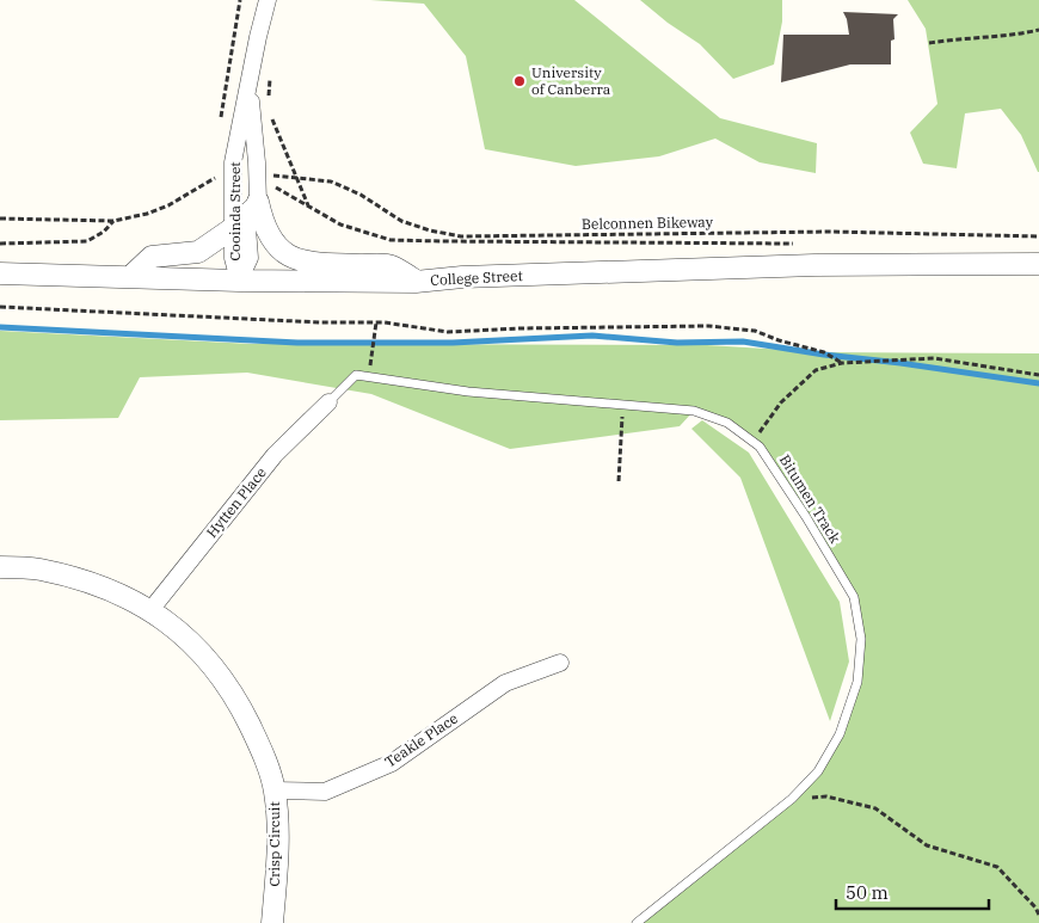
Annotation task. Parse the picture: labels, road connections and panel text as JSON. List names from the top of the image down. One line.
{"streets":{"street":["Cooinda Street","College Street","Hytten Place","Teakle Place","Crisp Circuit"],"lane":["Bitumen Track"],"path":["Belconnen Bikeway"]},"crossings":[["Cooinda Street","College Street"],["Bitumen Track","Hytten Place"],["Hytten Place","Crisp Circuit"],["Teakle Place","Crisp Circuit"]],"places":["University of Canberra"],"scale_bar":"50 m"}
